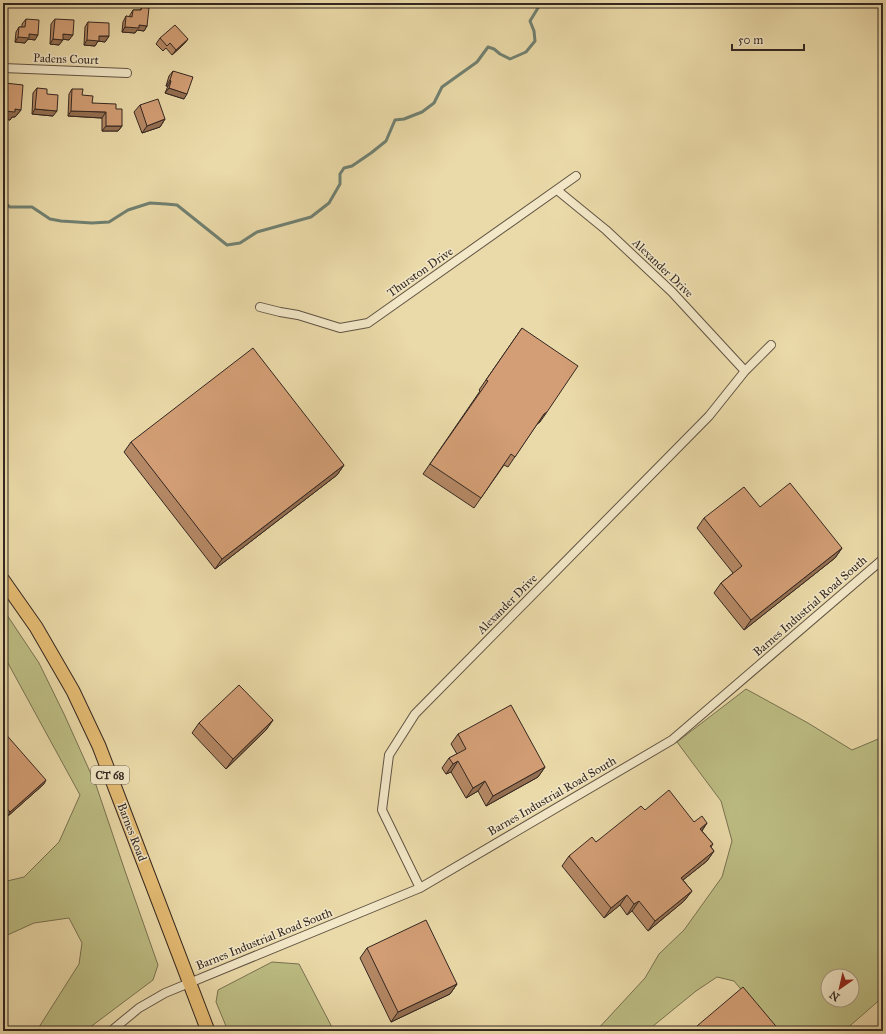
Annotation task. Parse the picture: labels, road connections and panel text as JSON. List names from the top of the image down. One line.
{"streets":{"main road":["CT 68","Barnes Road"],"street":["Padens Court","Alexander Drive","Thurston Drive","Barnes Industrial Road South"]},"crossings":[["Alexander Drive","Thurston Drive"],["Alexander Drive","Barnes Industrial Road South"],["Barnes Industrial Road South","Barnes Road"]],"scale_bar":"50 m","north":"bottom left"}
